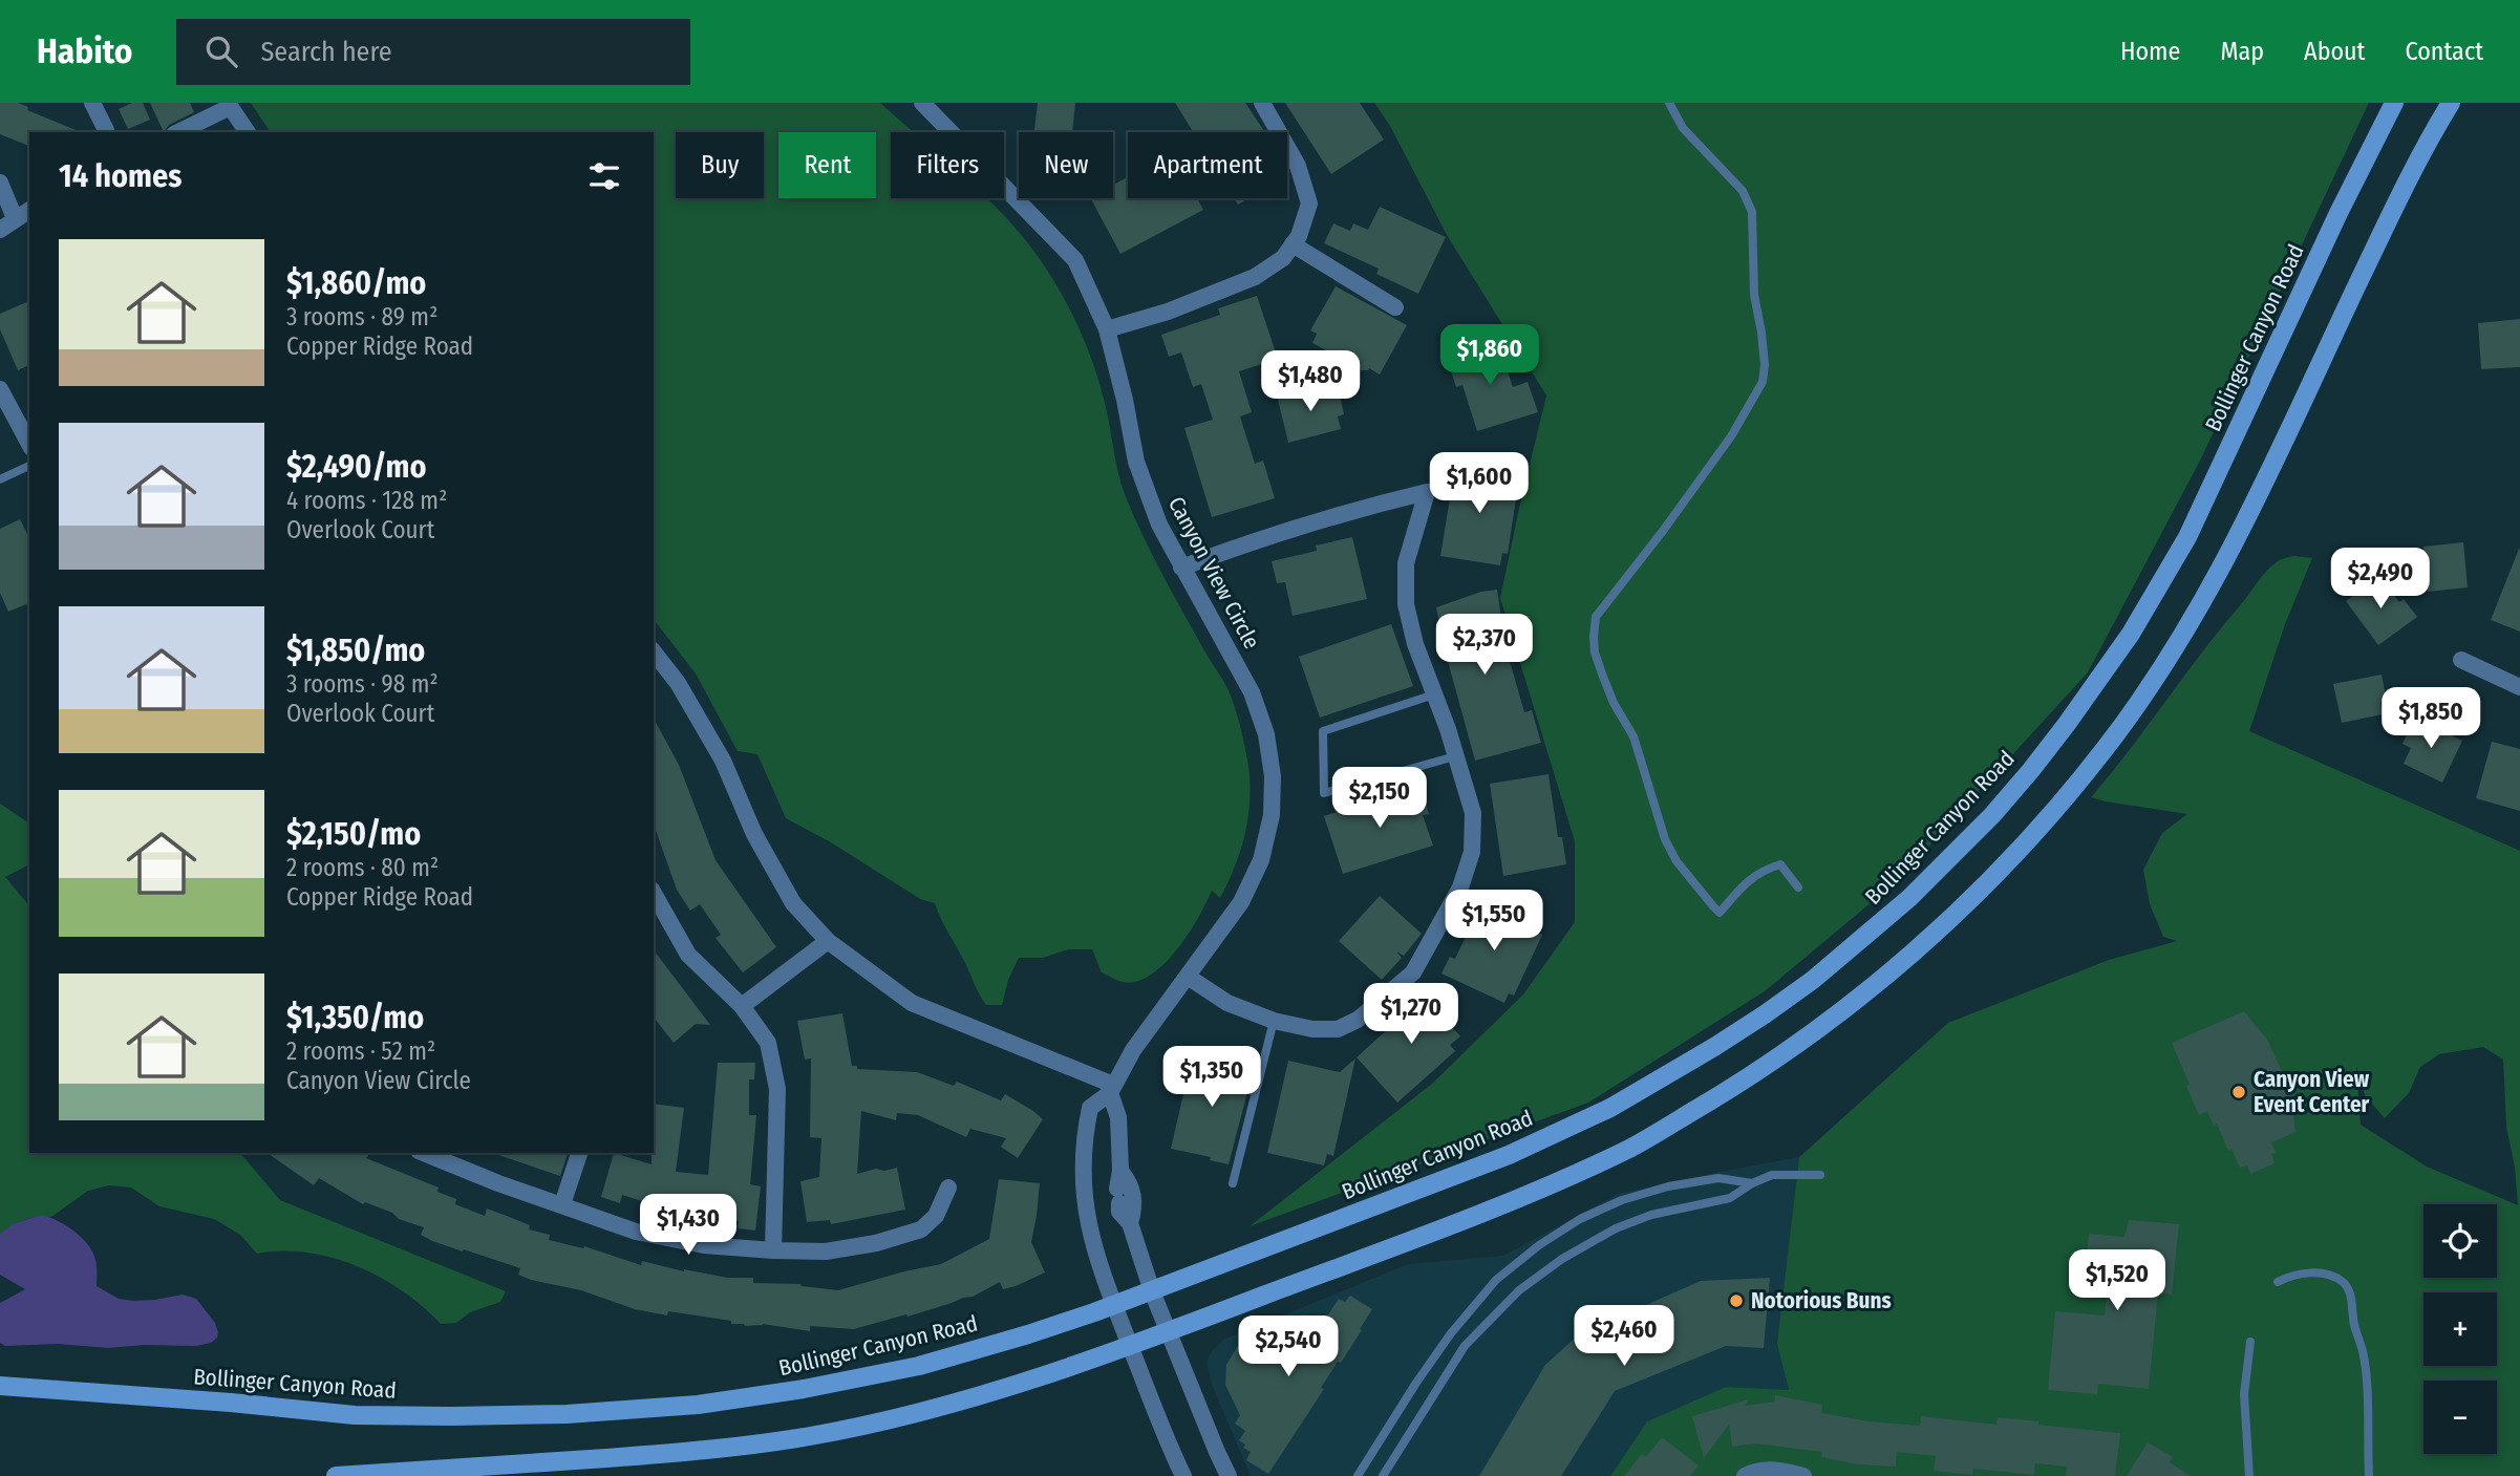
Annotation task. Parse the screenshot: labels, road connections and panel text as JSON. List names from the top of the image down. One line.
{"streets":{"main road":["Bollinger Canyon Road"],"street":["Canyon View Circle"]},"crossings":[["Bollinger Canyon Road","Canyon View Circle"]],"places":["Canyon View Event Center","Notorious Buns"],"page":{"header":"Habito","search":"Search here","nav":["Home","Map","About","Contact"],"chip":["Buy","Rent","Filters","New","Apartment"],"heading":"14 homes","list":[{"name":"$1,860/mo","note":"3 rooms · 89 m² · Copper Ridge Road"},{"name":"$2,490/mo","note":"4 rooms · 128 m² · Overlook Court"},{"name":"$1,850/mo","note":"3 rooms · 98 m² · Overlook Court"},{"name":"$2,150/mo","note":"2 rooms · 80 m² · Copper Ridge Road"},{"name":"$1,350/mo","note":"2 rooms · 52 m² · Canyon View Circle"}],"price":["$1,860","$1,480","$1,600","$2,490","$2,370","$1,850","$2,150","$1,550","$1,270","$1,350","$1,430","$1,520","$2,460","$2,540"],"map_buttons":["+","−"]}}
